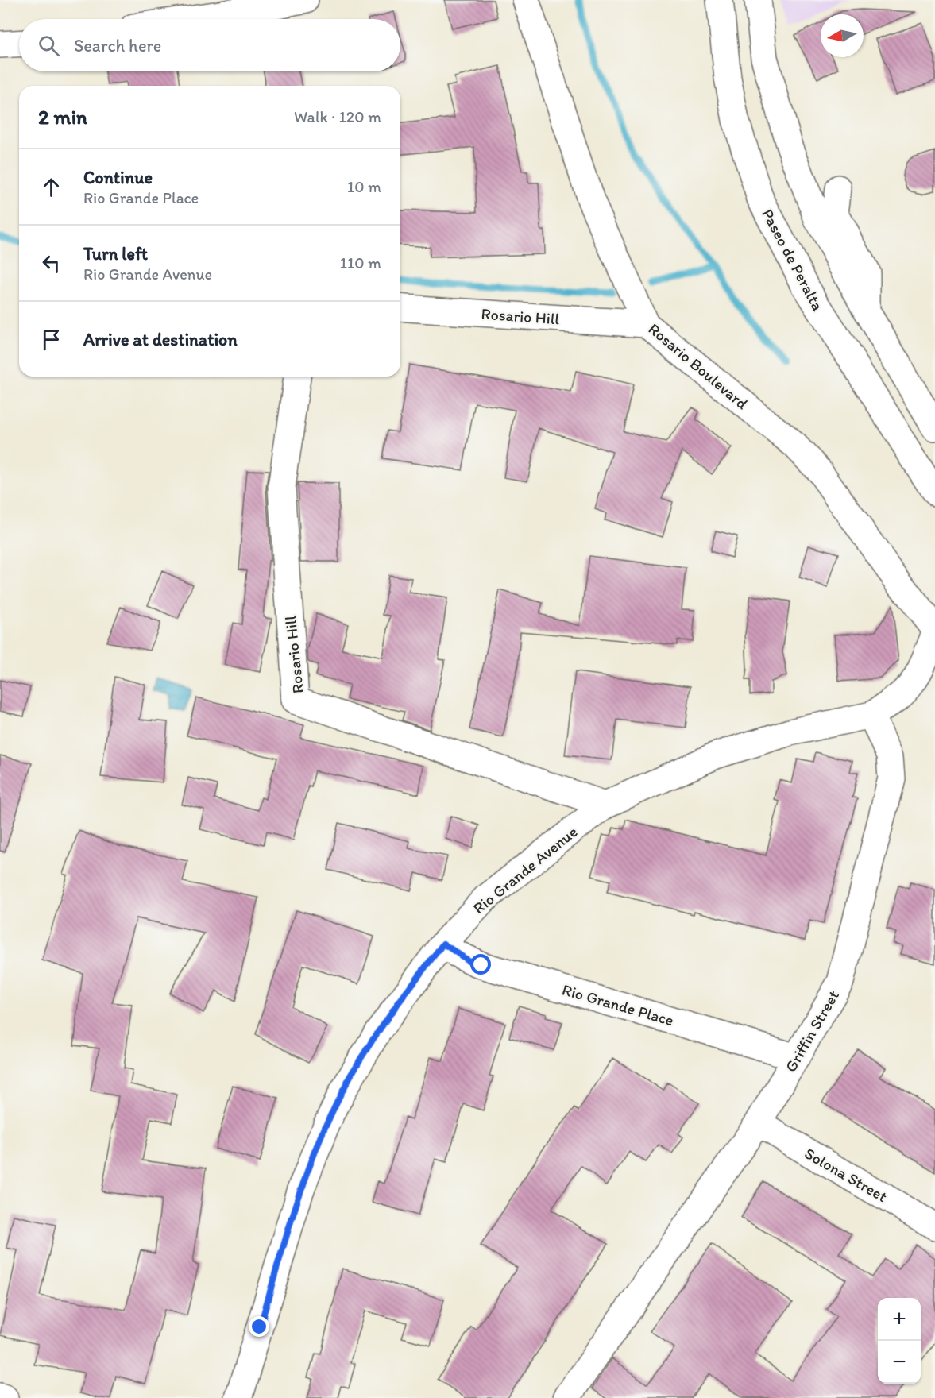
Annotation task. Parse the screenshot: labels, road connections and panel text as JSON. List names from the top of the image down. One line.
{"streets":{"street":["Paseo de Peralta","Rosario Hill","Rosario Boulevard","Rio Grande Avenue","Rio Grande Place","Griffin Street","Solona Street"]},"crossings":[["Rosario Hill","Rosario Boulevard"],["Rosario Hill","Rio Grande Avenue"],["Rio Grande Avenue","Rio Grande Place"],["Rio Grande Avenue","Griffin Street"],["Rio Grande Place","Griffin Street"],["Griffin Street","Solona Street"]],"north":"left","page":{"search":"Search here","heading":["2 min","Walk · 120 m"],"list":[["Continue","Rio Grande Place","10 m"],["Turn left","Rio Grande Avenue","110 m"],"Arrive at destination"],"map_buttons":["+","−"]}}
